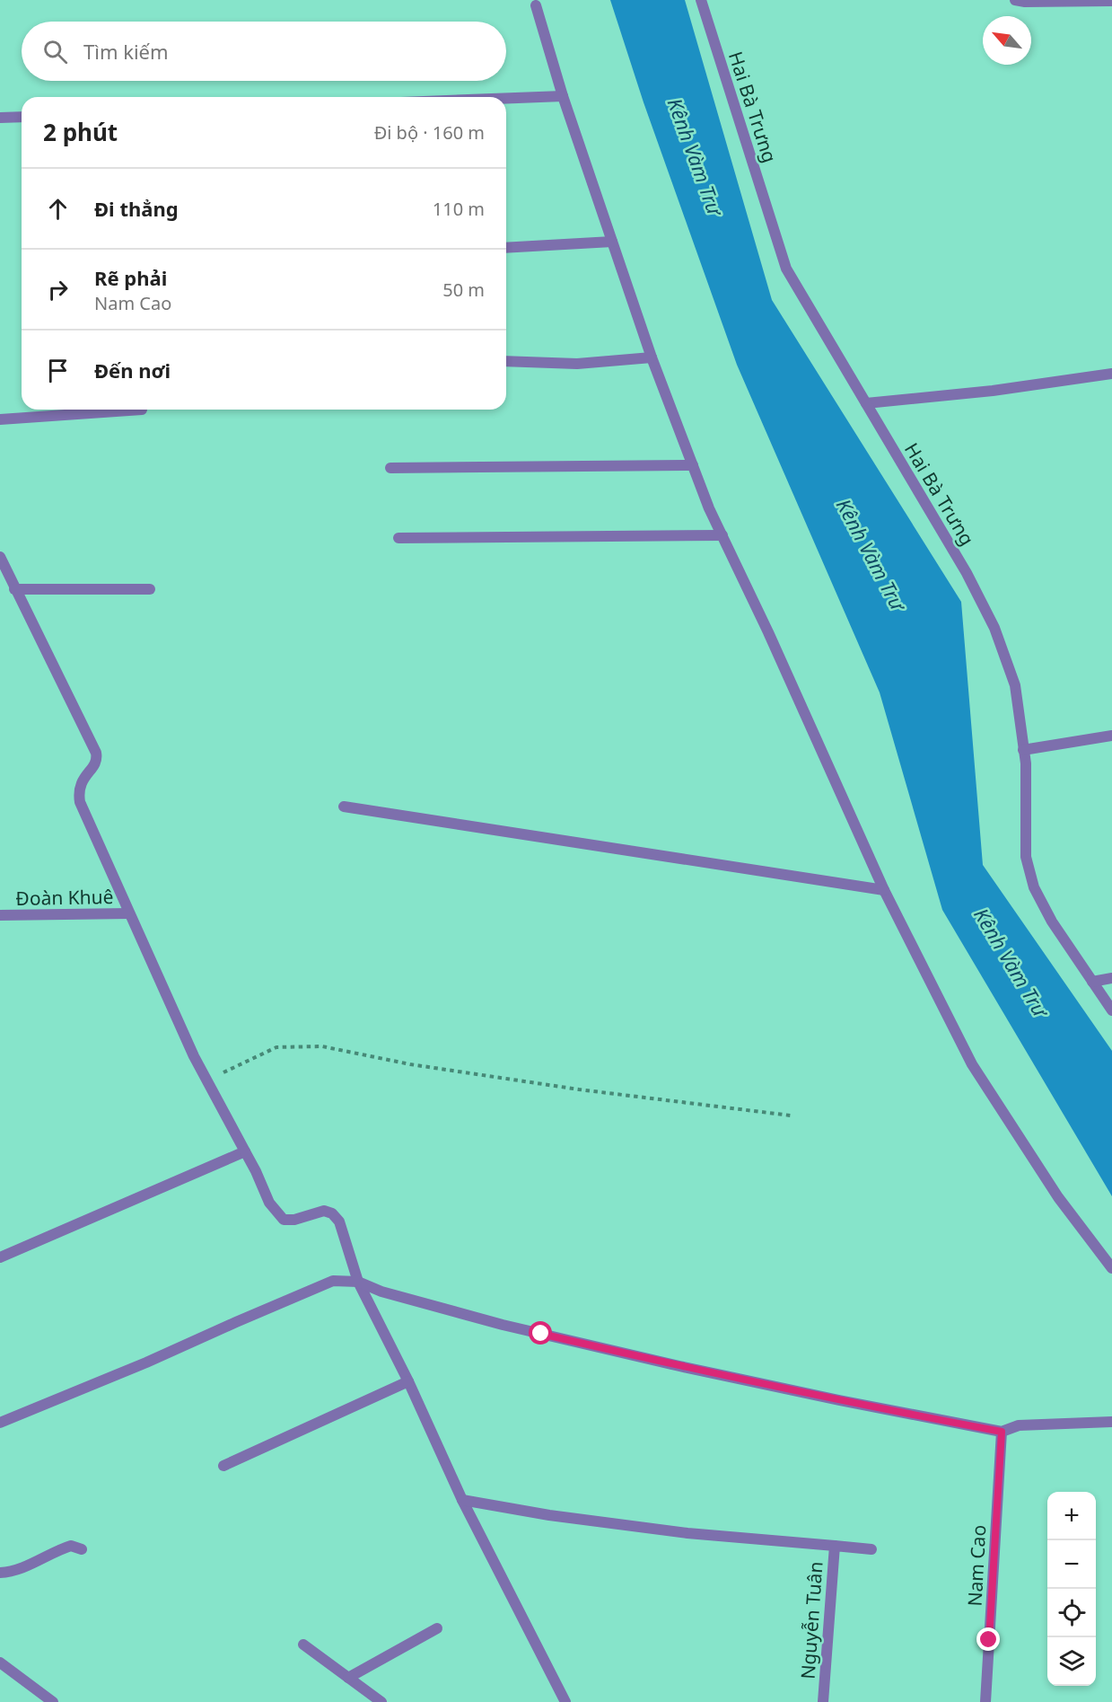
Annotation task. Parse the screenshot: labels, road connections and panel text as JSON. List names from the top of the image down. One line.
{"streets":{"street":["Hai Bà Trưng","Đoàn Khuê","Nam Cao","Nguyễn Tuân"]},"water":["Kênh Vàm Trư"],"north":"top left","page":{"search":"Tìm kiếm","heading":["2 phút","Đi bộ · 160 m"],"list":[["Đi thẳng","110 m"],["Rẽ phải","Nam Cao","50 m"],"Đến nơi"],"map_buttons":["+","−"]}}
